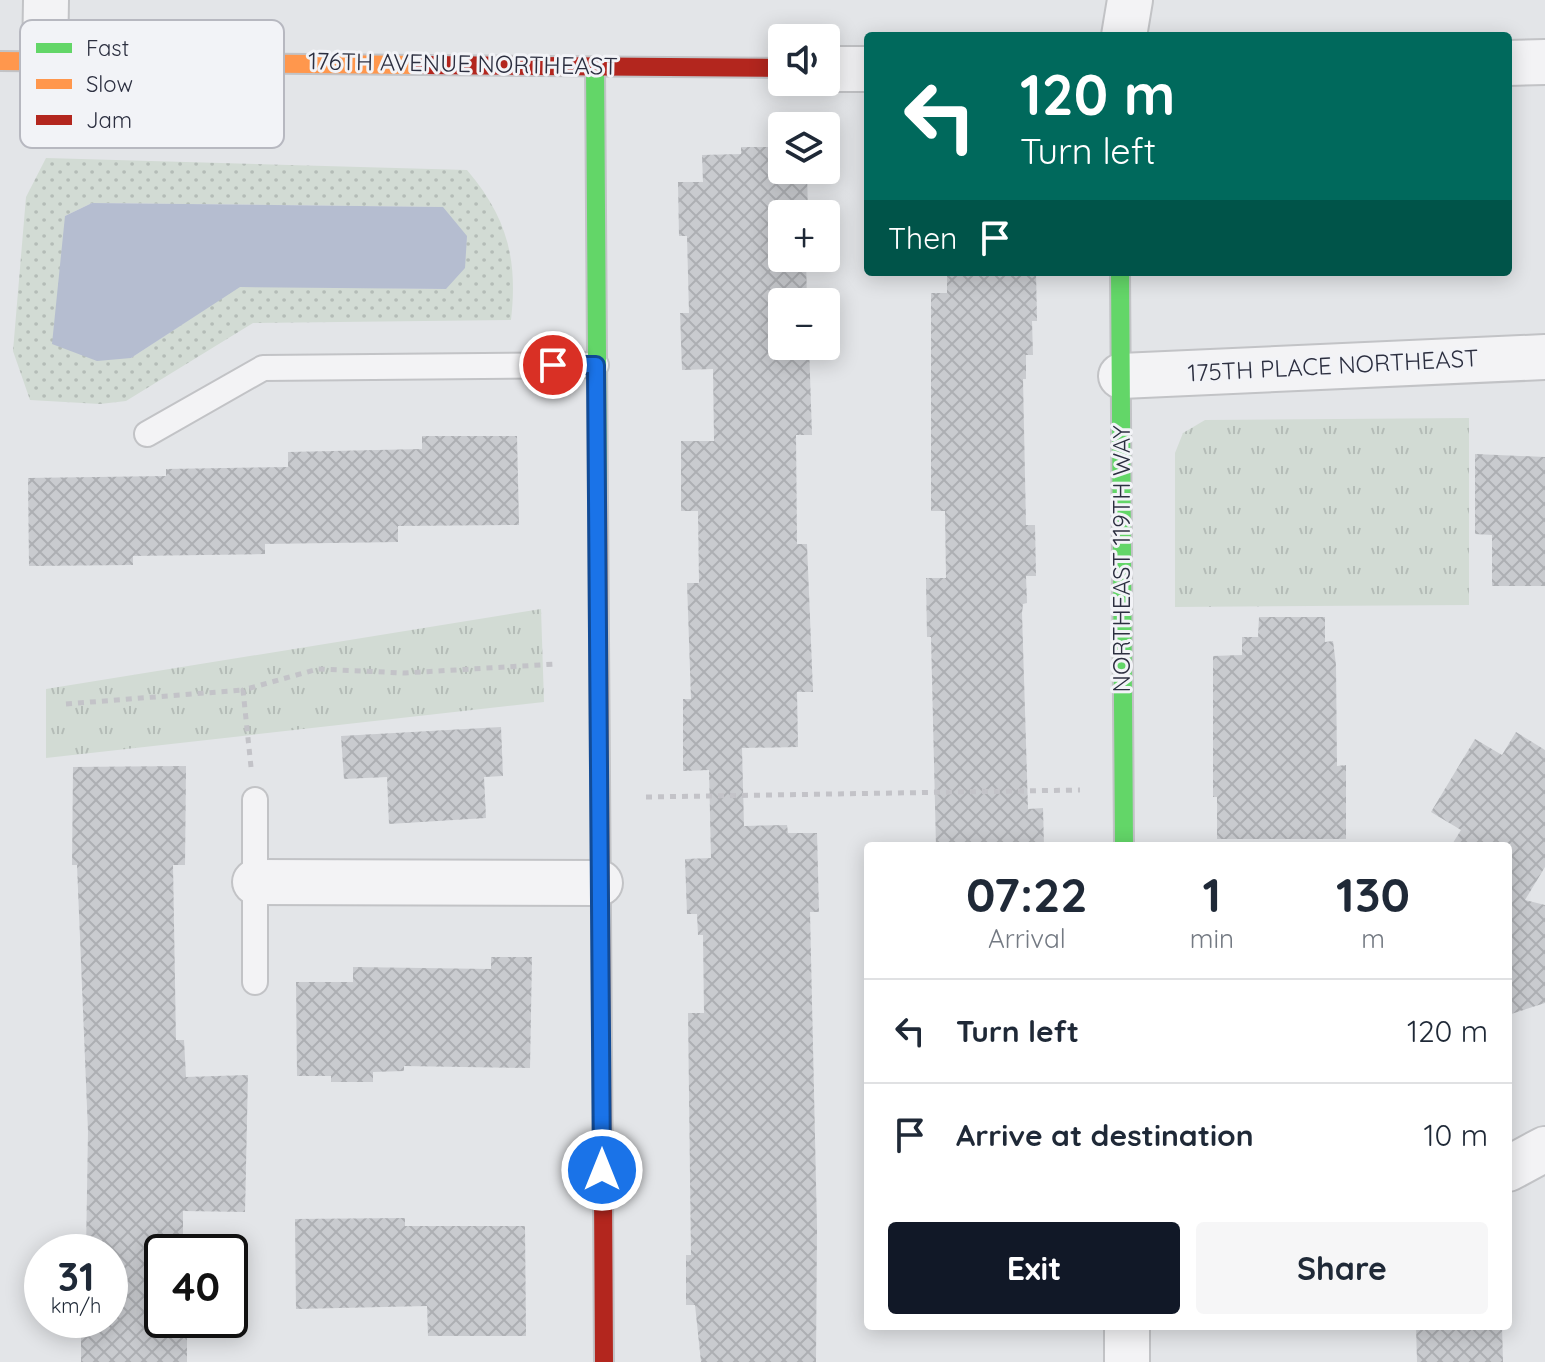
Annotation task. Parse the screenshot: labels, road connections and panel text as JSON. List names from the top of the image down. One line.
{"streets":{"street":["176TH AVENUE NORTHEAST","175TH PLACE NORTHEAST","NORTHEAST 119TH WAY"]},"crossings":[["175TH PLACE NORTHEAST","NORTHEAST 119TH WAY"]],"legend":["Fast","Slow","Jam"],"page":{"map_buttons":["+","−"],"turn":["120 m","Turn left"],"then":"Then","eta":["07:22","Arrival","1","min","130","m"],"list":[{"name":"Turn left","value":"120 m"},{"name":"Arrive at destination","value":"10 m"}],"buttons":["Exit","Share"],"speed":"31 km/h","limit":"40"}}
